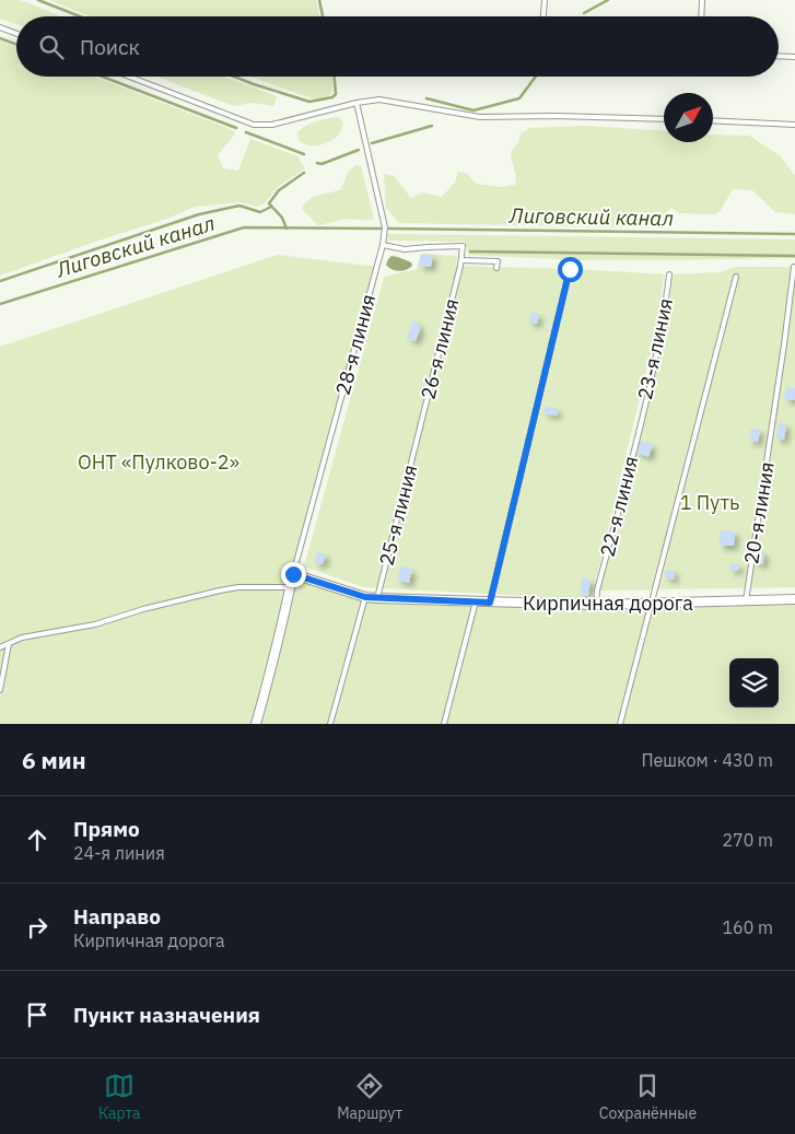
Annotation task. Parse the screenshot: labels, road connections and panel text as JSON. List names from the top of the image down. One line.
{"streets":{"street":["Кирпичная дорога"],"lane":["28-я линия","26-я линия","23-я линия","22-я линия","20-я линия","25-я линия"]},"crossings":[["28-я линия","Кирпичная дорога"],["26-я линия","25-я линия"],["23-я линия","22-я линия"],["22-я линия","Кирпичная дорога"],["20-я линия","Кирпичная дорога"],["25-я линия","Кирпичная дорога"]],"water":["Лиговский канал"],"parks":["ОНТ «Пулково-2»","1 Путь"],"north":"top right","page":{"search":"Поиск","heading":["6 мин","Пешком · 430 m"],"list":[["Прямо","24-я линия","270 m"],["Направо","Кирпичная дорога","160 m"],"Пункт назначения"],"nav":["Карта","Маршрут","Сохранённые"]}}
